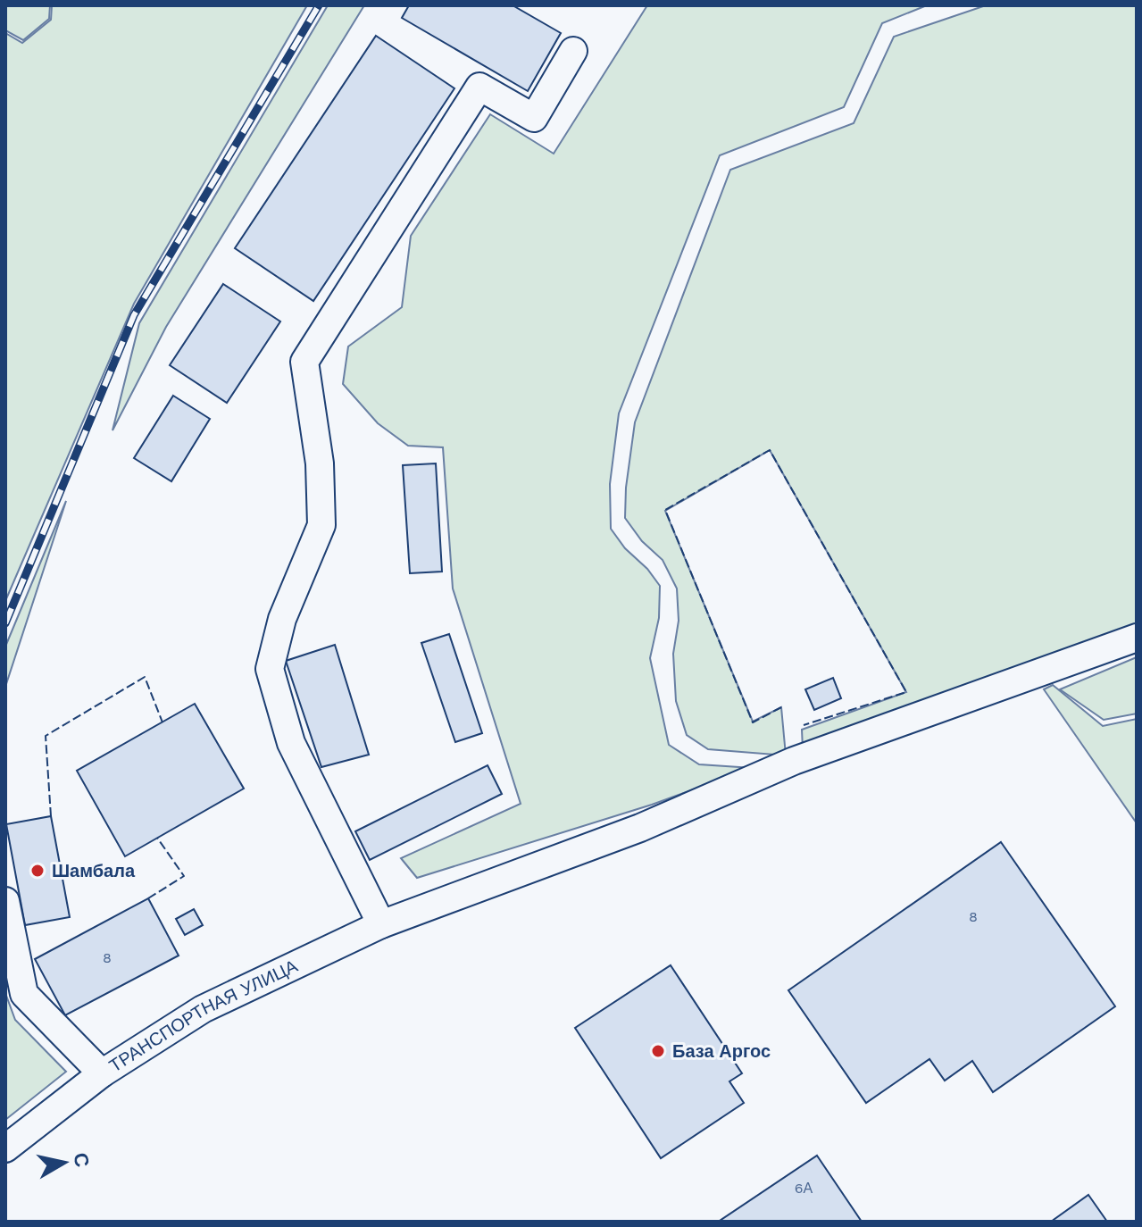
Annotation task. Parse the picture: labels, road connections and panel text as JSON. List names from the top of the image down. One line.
{"streets":{"street":["ТРАНСПОРТНАЯ УЛИЦА"]},"places":["Шамбала","База Аргос"],"house_numbers":["8","8","6А"],"north":"right"}
